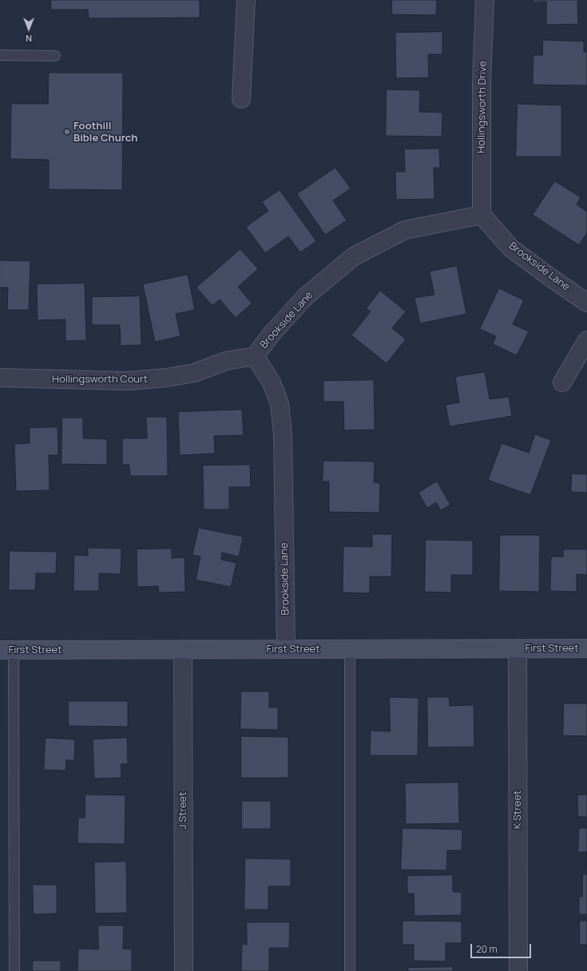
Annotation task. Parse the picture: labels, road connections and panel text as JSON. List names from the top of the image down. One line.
{"streets":{"street":["Hollingsworth Drive","Brookside Lane","Hollingsworth Court","First Street","K Street","J Street"]},"crossings":[["Hollingsworth Drive","Brookside Lane"],["Brookside Lane","Hollingsworth Court"],["Brookside Lane","First Street"],["First Street","K Street"],["First Street","J Street"]],"places":["Foothill Bible Church"],"scale_bar":"20 m","north":"bottom"}
